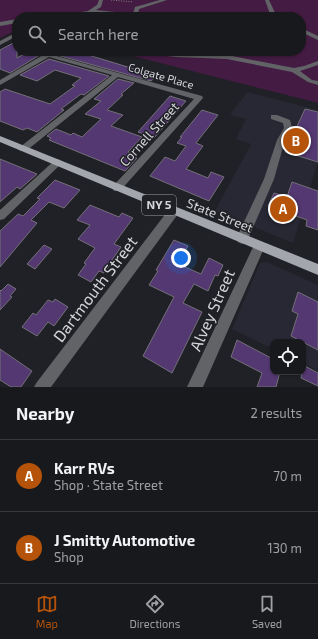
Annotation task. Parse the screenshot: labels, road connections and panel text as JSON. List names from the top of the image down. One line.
{"streets":{"main road":["NY 5","State Street"],"street":["Colgate Place","Cornell Street","Dartmouth Street","Alvey Street"]},"crossings":[["Colgate Place","Cornell Street"],["Cornell Street","State Street"],["State Street","Dartmouth Street"],["State Street","Alvey Street"]],"page":{"search":"Search here","pins":["B","A"],"heading":["Nearby","2 results"],"list":[{"mark":"A","name":"Karr RVs","note":"Shop · State Street","value":"70 m"},{"mark":"B","name":"J Smitty Automotive","note":"Shop","value":"130 m"}],"nav":["Map","Directions","Saved"]}}
